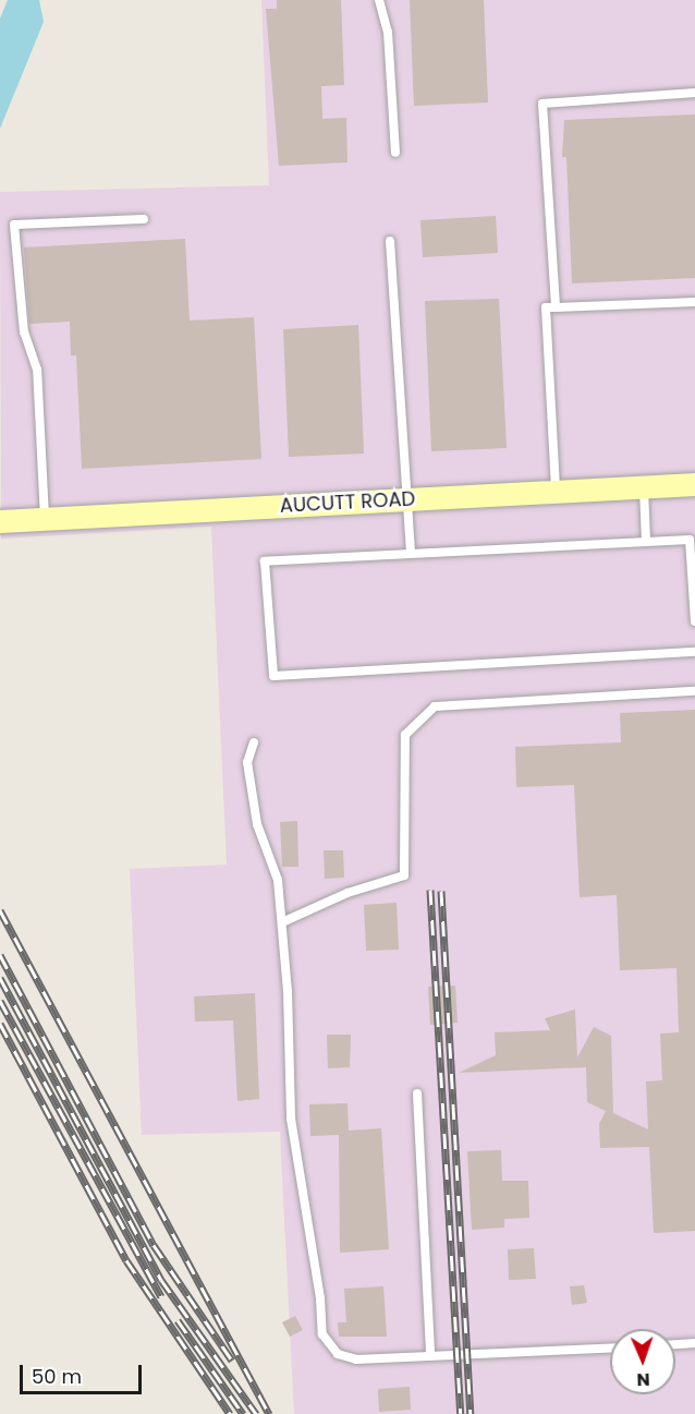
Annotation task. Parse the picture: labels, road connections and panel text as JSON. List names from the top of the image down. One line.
{"streets":{"street":["AUCUTT ROAD"]},"scale_bar":"50 m","north":"bottom"}
